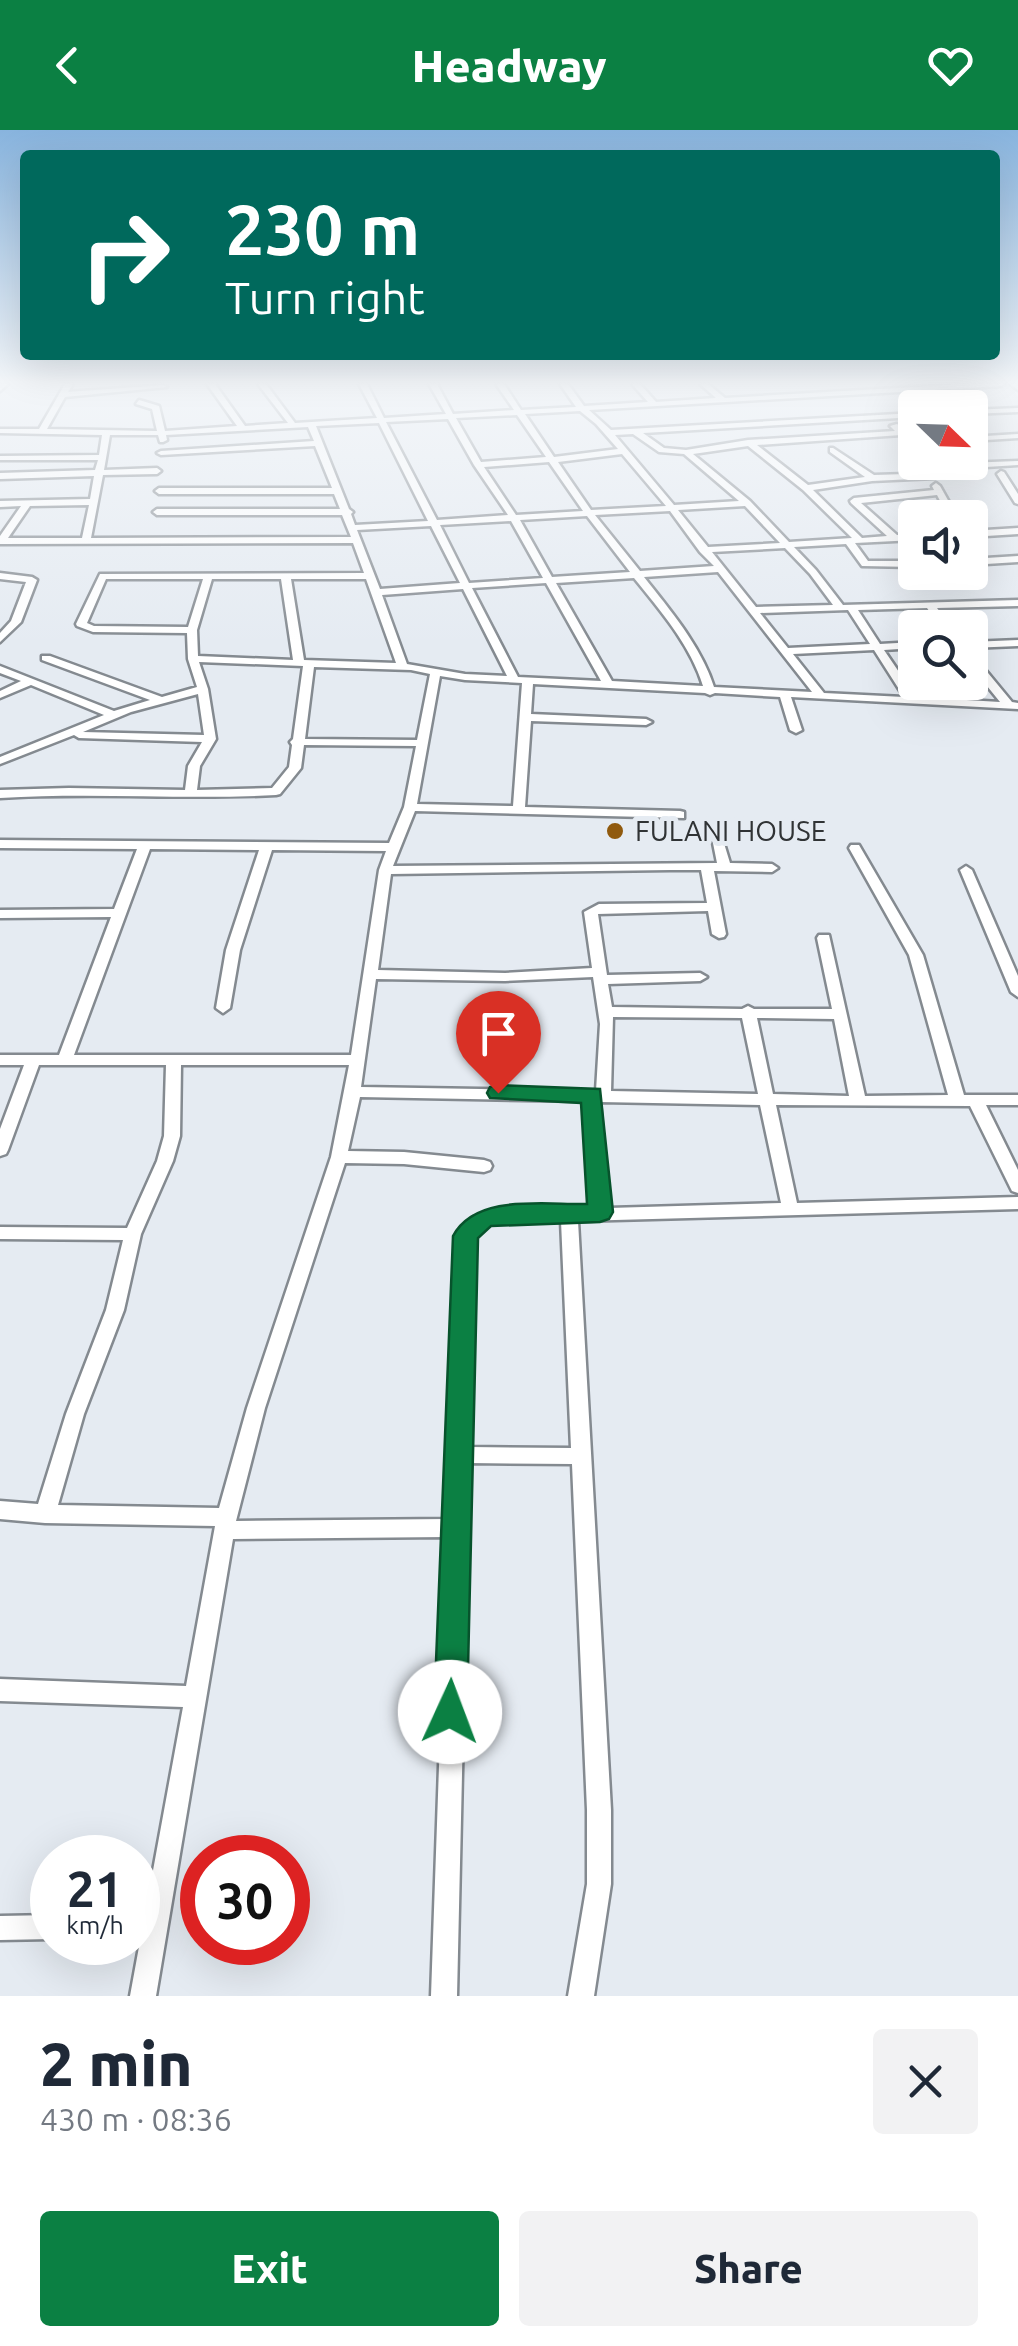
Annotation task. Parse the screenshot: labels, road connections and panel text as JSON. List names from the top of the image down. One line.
{"places":["FULANI HOUSE"],"north":"bottom right","page":{"header":"Headway","turn":["230 m","Turn right"],"speed":"21 km/h","limit":"30","heading":["2 min","430 m · 08:36"],"buttons":["Exit","Share"]}}
